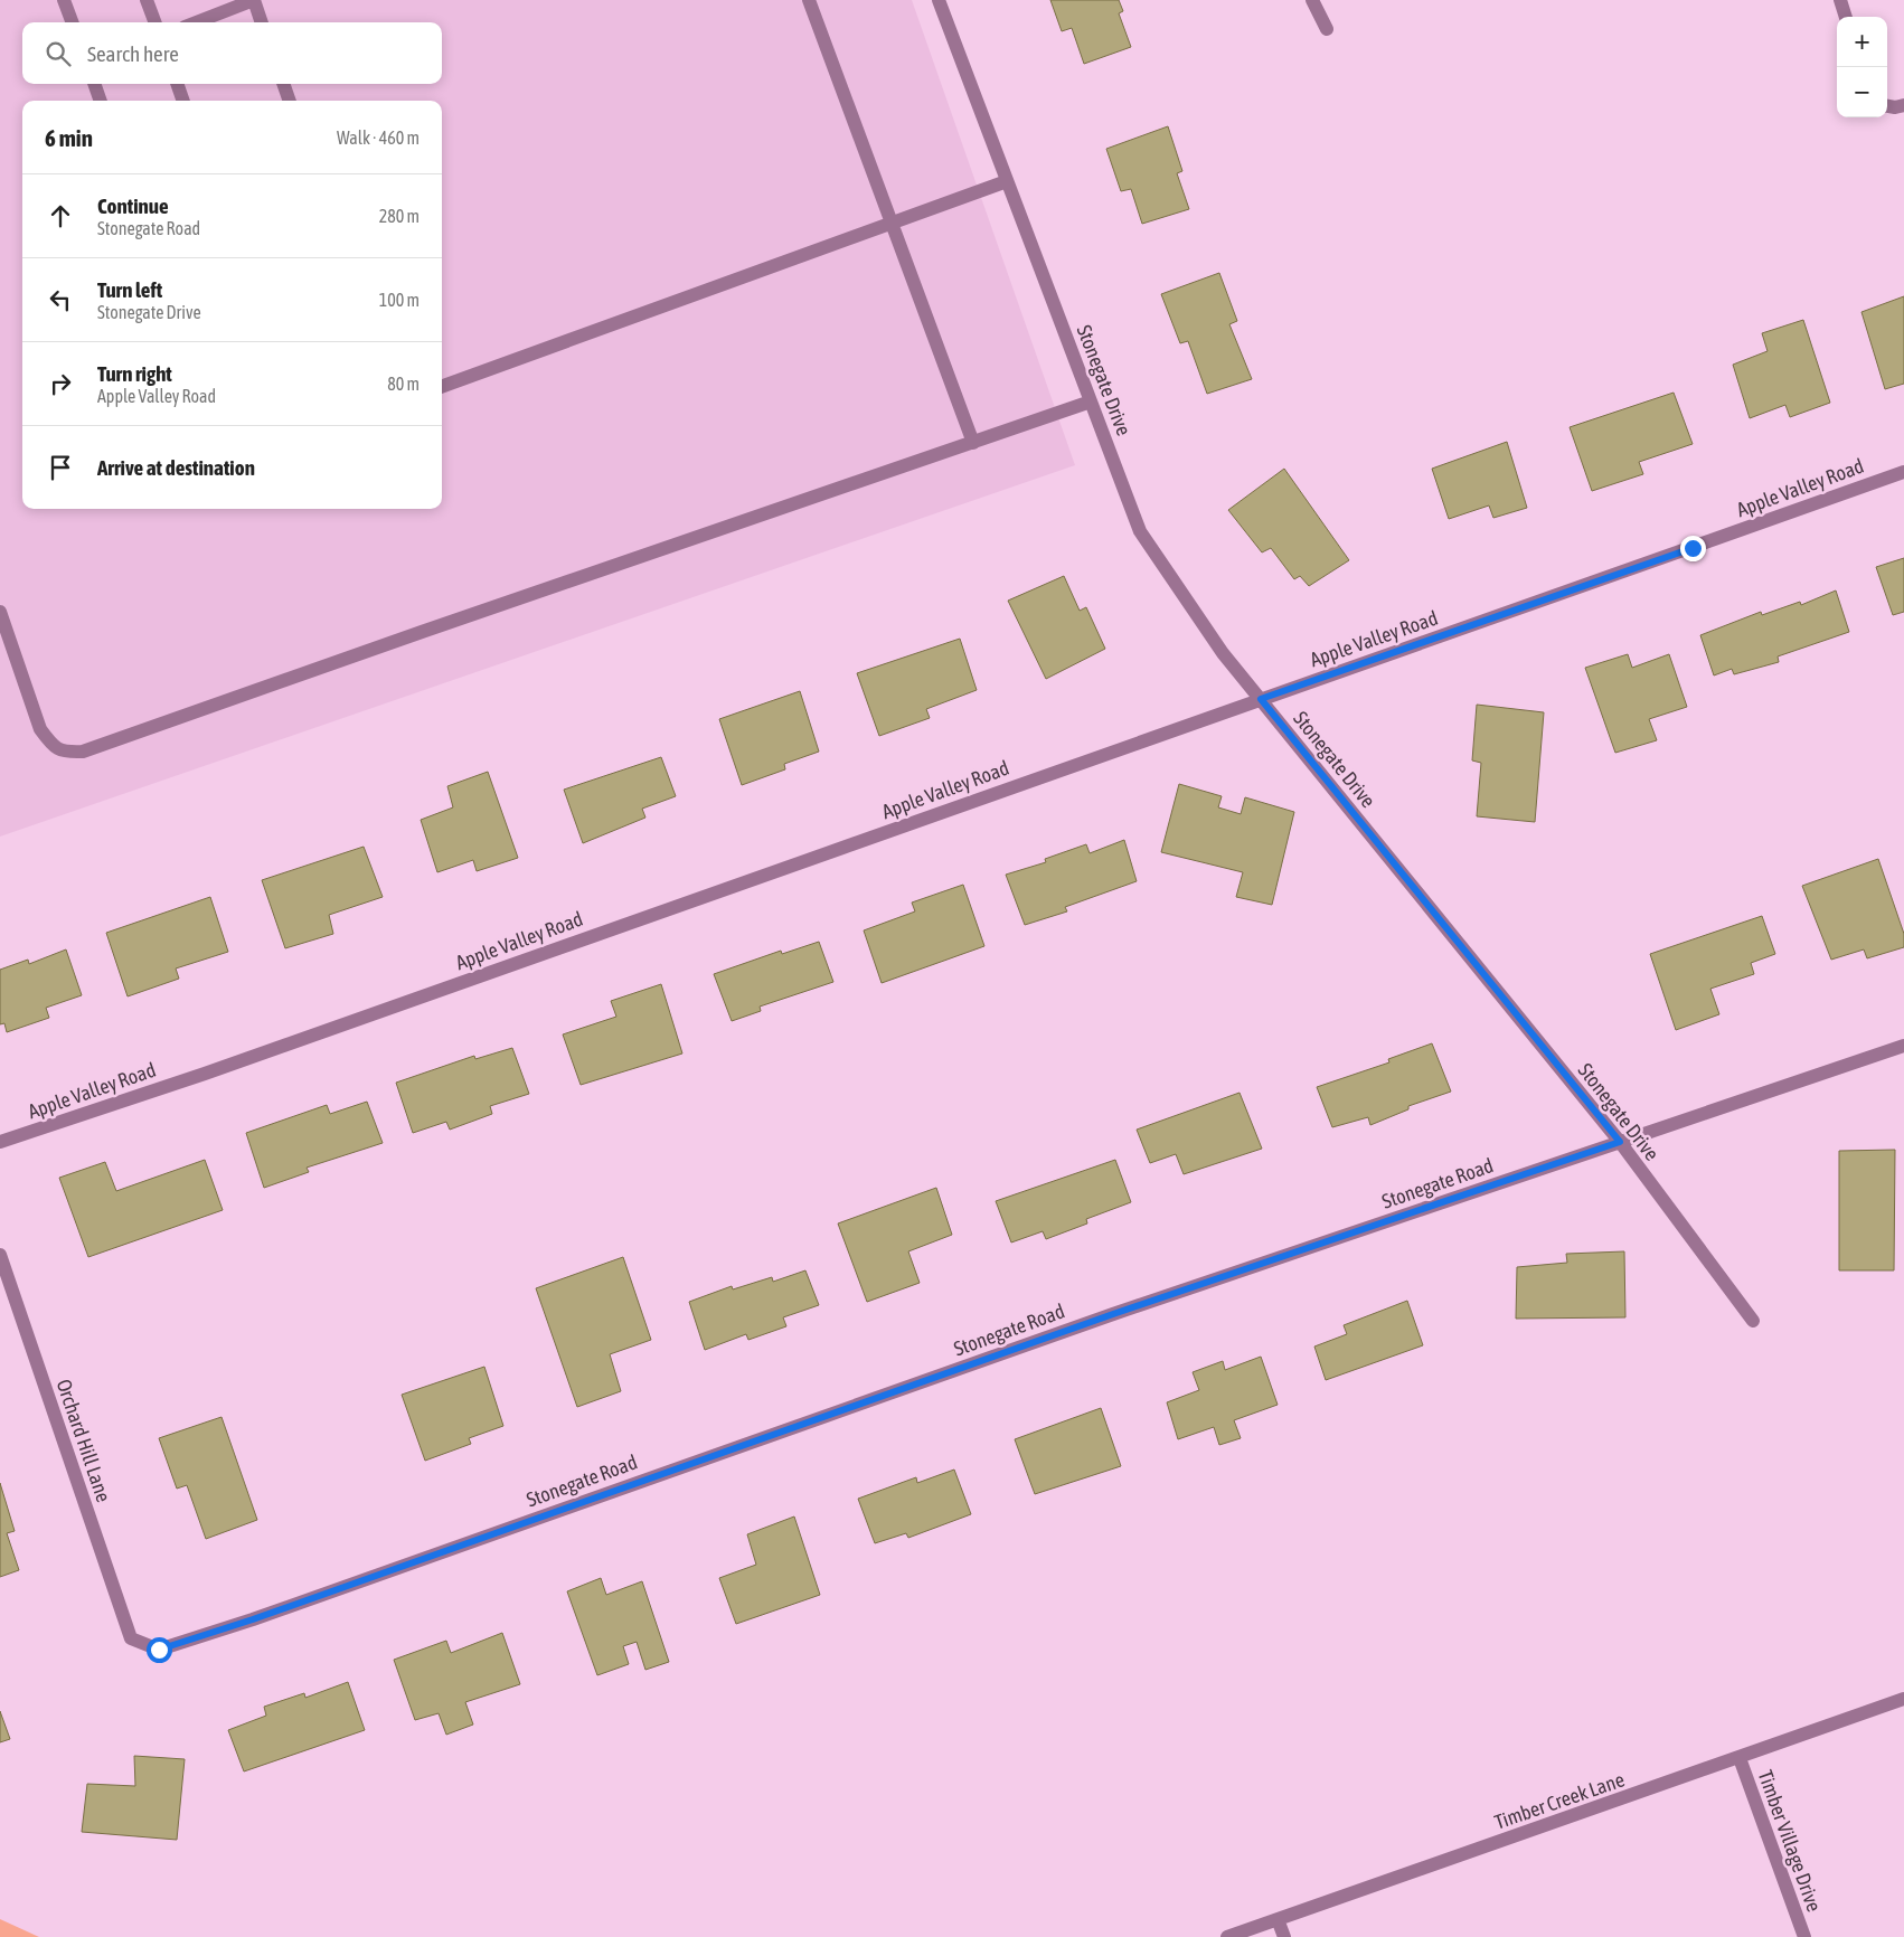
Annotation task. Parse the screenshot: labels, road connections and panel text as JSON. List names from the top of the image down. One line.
{"streets":{"street":["Stonegate Drive","Apple Valley Road","Stonegate Road","Orchard Hill Lane","Timber Creek Lane","Timber Village Drive"]},"crossings":[["Stonegate Drive","Apple Valley Road"],["Stonegate Drive","Stonegate Road"],["Stonegate Road","Orchard Hill Lane"],["Timber Creek Lane","Timber Village Drive"]],"page":{"map_buttons":["+","−"],"search":"Search here","heading":["6 min","Walk · 460 m"],"list":[["Continue","Stonegate Road","280 m"],["Turn left","Stonegate Drive","100 m"],["Turn right","Apple Valley Road","80 m"],"Arrive at destination"]}}
